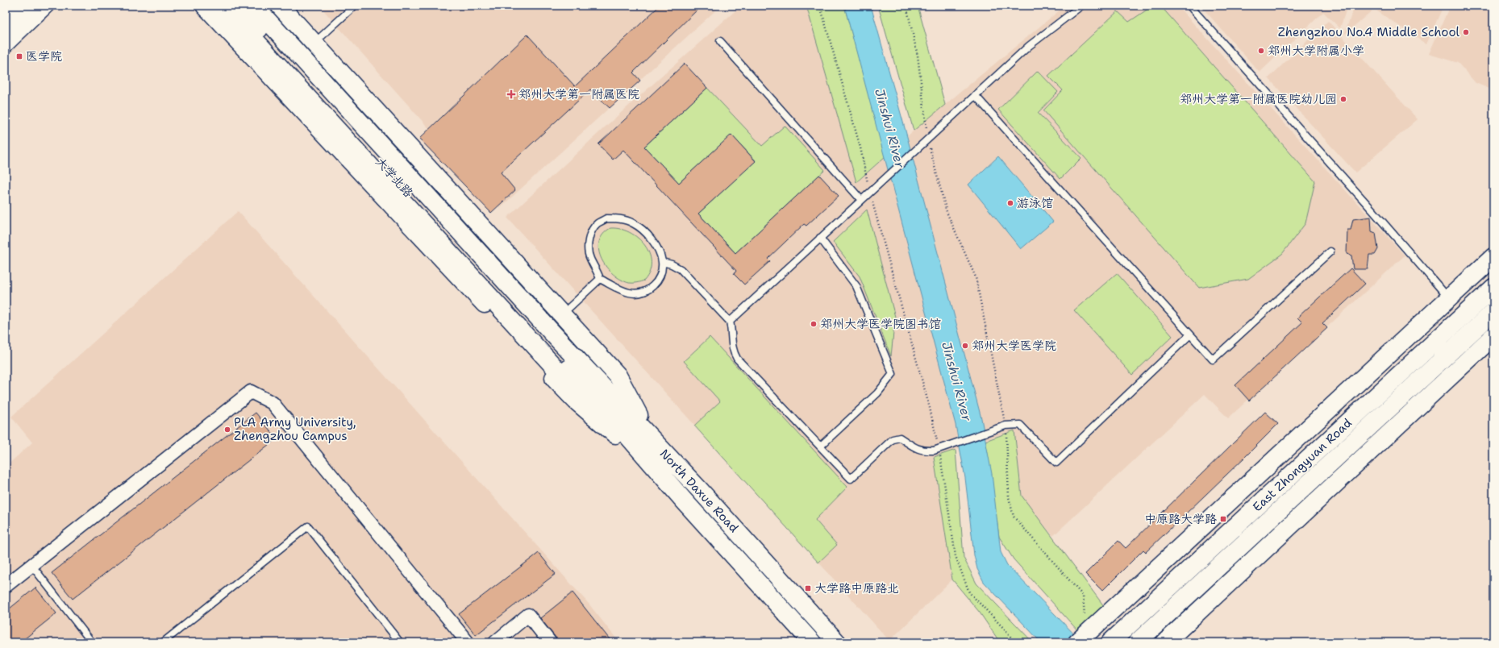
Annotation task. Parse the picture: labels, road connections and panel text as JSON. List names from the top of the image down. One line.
{"streets":{"main road":["大学北路","East Zhongyuan Road","North Daxue Road"]},"crossings":[["大学北路","North Daxue Road"]],"water":["Jinshui River"],"places":{"other":["Zhengzhou No.4 Middle School","郑州大学附属小学","郑州大学第一附属医院幼儿园","游泳馆","郑州大学医学院图书馆","郑州大学医学院","PLA Army University, Zhengzhou Campus"],"transit":["医学院","中原路大学路","大学路中原路北"],"health":["郑州大学第一附属医院"]}}
